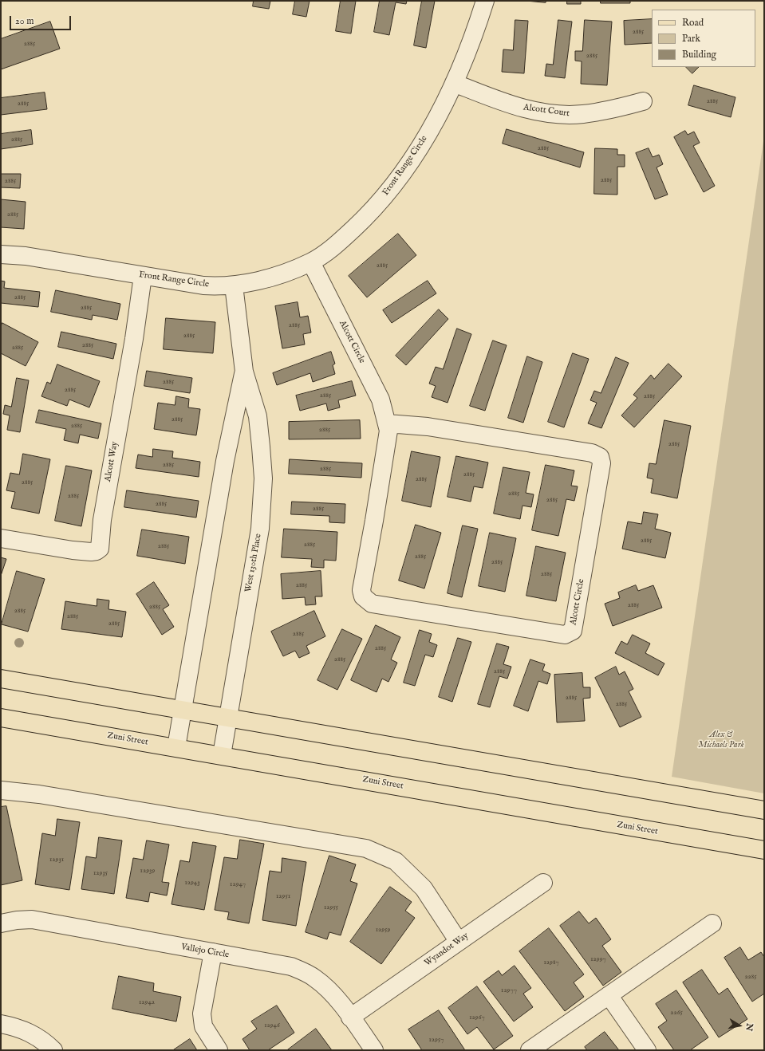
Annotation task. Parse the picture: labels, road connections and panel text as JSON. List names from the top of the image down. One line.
{"streets":{"main road":["Zuni Street"],"street":["Alcott Court","Front Range Circle","Alcott Circle","Alcott Way","West 130th Place","Wyandot Way","Vallejo Circle"]},"crossings":[["Alcott Court","Front Range Circle"],["Front Range Circle","Alcott Circle"],["Front Range Circle","Alcott Way"],["Front Range Circle","West 130th Place"],["West 130th Place","Zuni Street"],["Wyandot Way","Vallejo Circle"]],"parks":["Alex & Michaels Park"],"house_numbers":["2885","2885","2885","2885","2885","2885","2885","2885","2885","2885","2885","2885","2885","2885","2885","2885","2885","2885","2885","2885","2885","2885","2885","2885","2885","2885","2885","2885","2885","2885","2885","2885","2885","2885","2885","2885","2885","2885","2885","2885","2885","2885","2885","2885","2885","2885","2885","2885","2885","2885","2885","2885","2885","12931","12939","12935","12943","12947","12951","12955","12959","12997","12987","2285","12977","12942","2265","12967","12946","12957"],"legend":["Road","Park","Building"],"scale_bar":"20 m","north":"right"}
